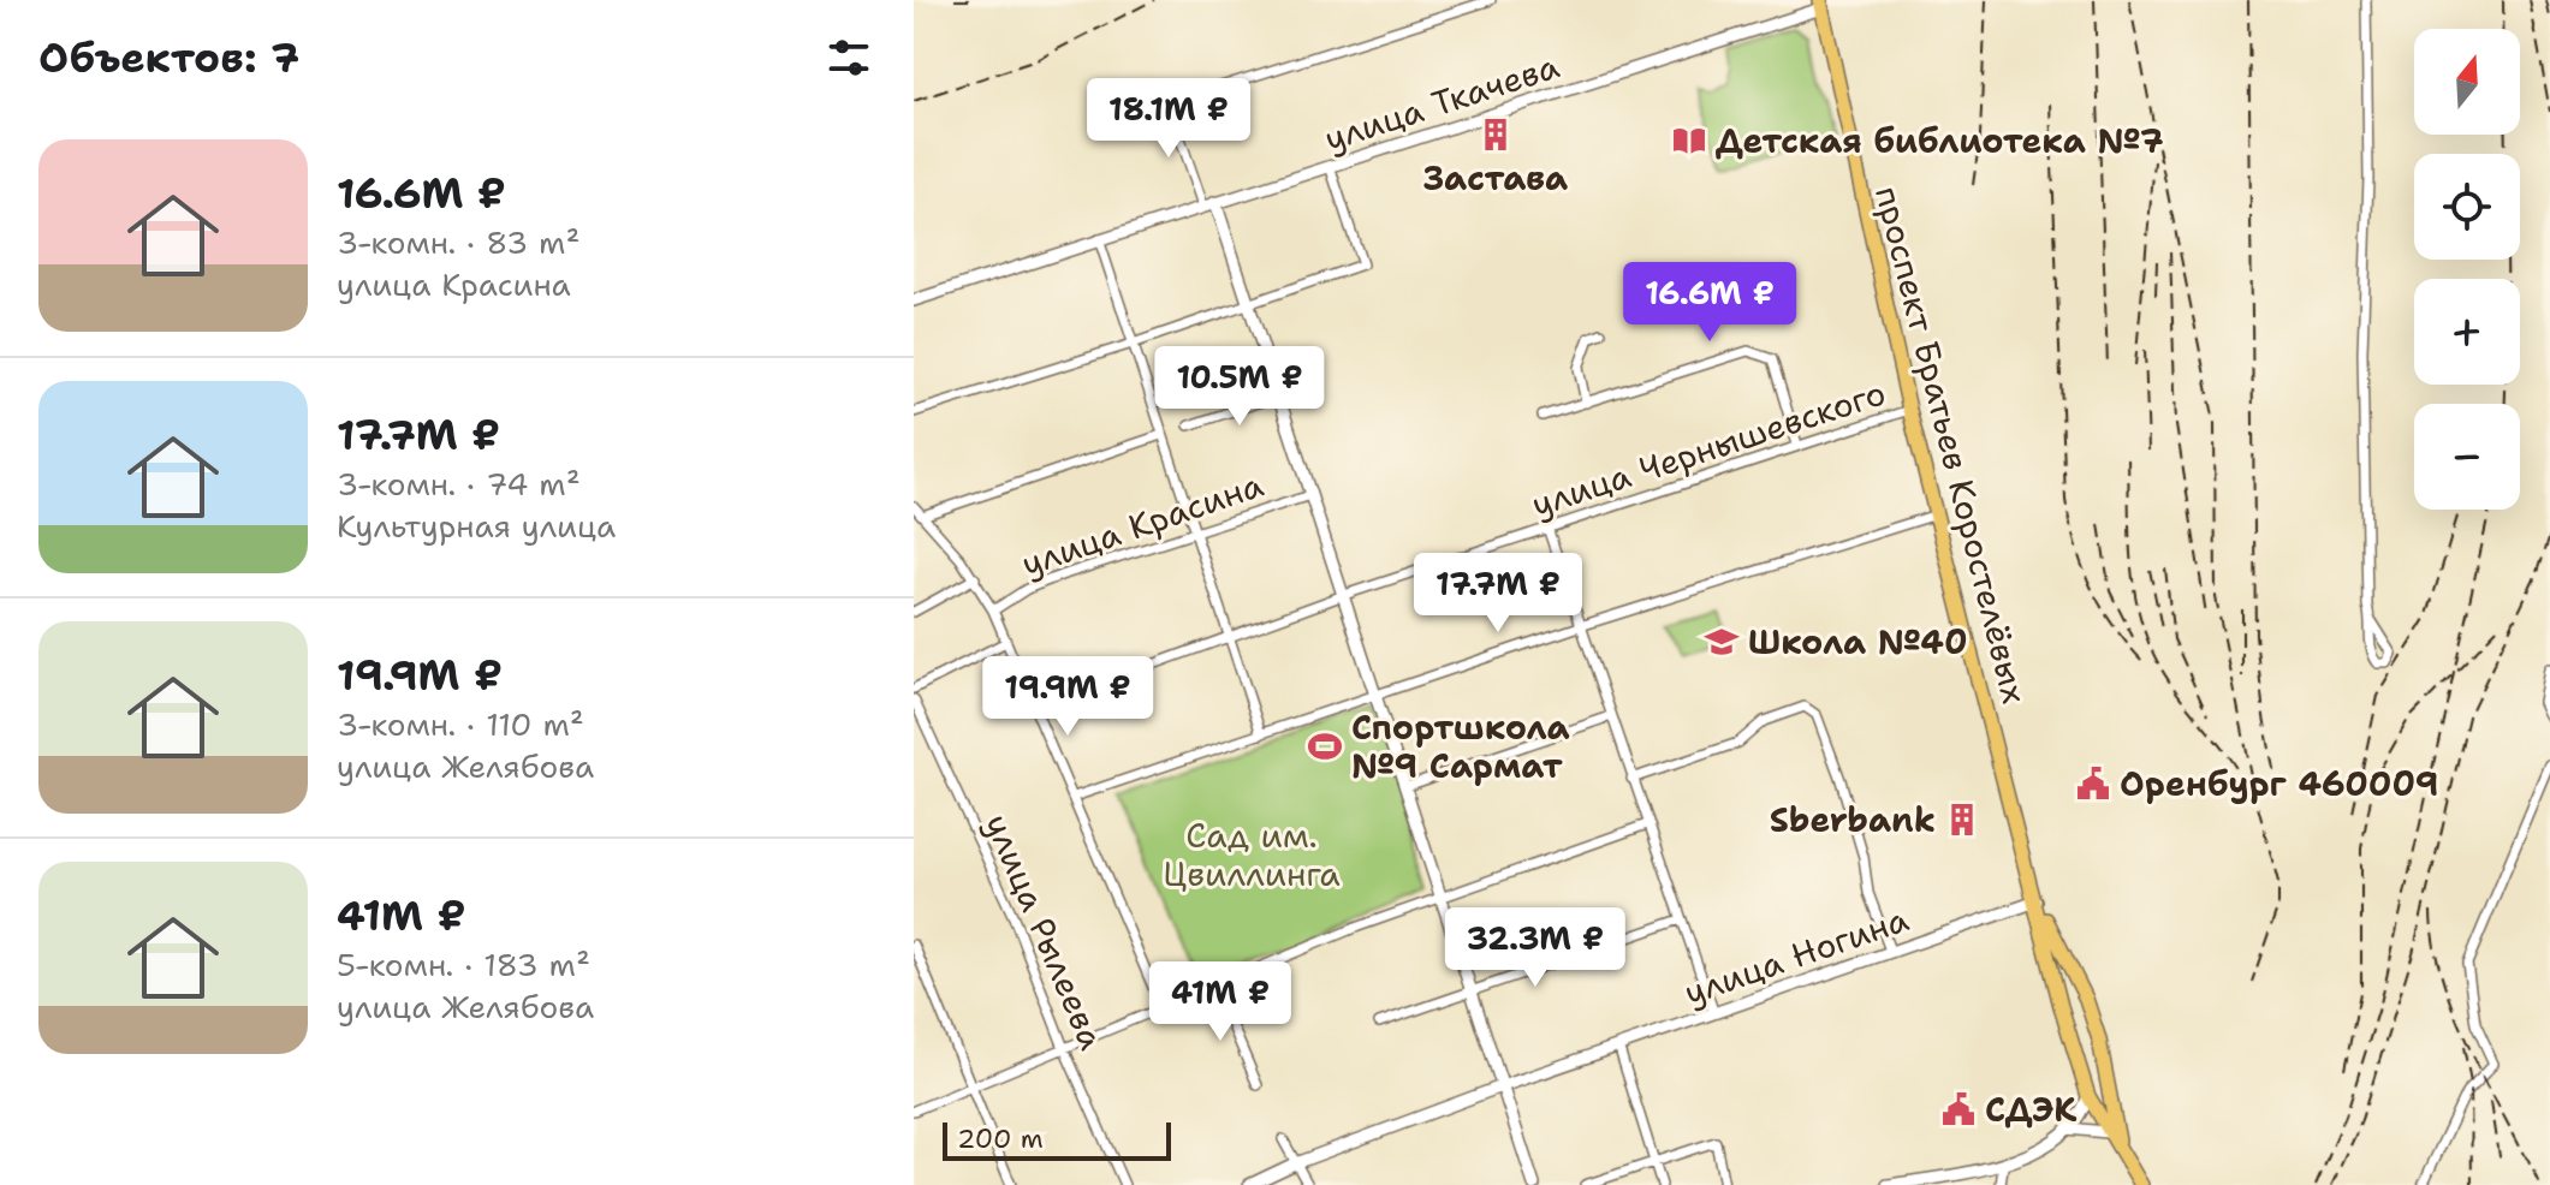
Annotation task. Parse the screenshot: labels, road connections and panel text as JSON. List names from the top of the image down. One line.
{"streets":{"main road":["проспект Братьев Коростелёвых"],"street":["улица Ткачева","улица Чернышевского","улица Красина","улица Рылеева","улица Ногина"]},"crossings":[["улица Ткачева","проспект Братьев Коростелёвых"],["проспект Братьев Коростелёвых","улица Чернышевского"],["проспект Братьев Коростелёвых","улица Ногина"]],"parks":["Сад им. Цвиллинга"],"places":{"building":["Застава","Sberbank"],"library":["Детская библиотека №7"],"school or university":["Школа №40"],"sports":["Спортшкола №9 Сармат"],"public building":["Оренбург 460009","СДЭК"]},"scale_bar":"200 m","north":"top","page":{"heading":"Объектов: 7","map_buttons":["+","−"],"price":["18.1M ₽","16.6M ₽","10.5M ₽","17.7M ₽","19.9M ₽","32.3M ₽","41M ₽"],"list":[{"name":"16.6M ₽","note":"3-комн. · 83 m² · улица Красина"},{"name":"17.7M ₽","note":"3-комн. · 74 m² · Культурная улица"},{"name":"19.9M ₽","note":"3-комн. · 110 m² · улица Желябова"},{"name":"41M ₽","note":"5-комн. · 183 m² · улица Желябова"}],"scale":"200 m"}}
